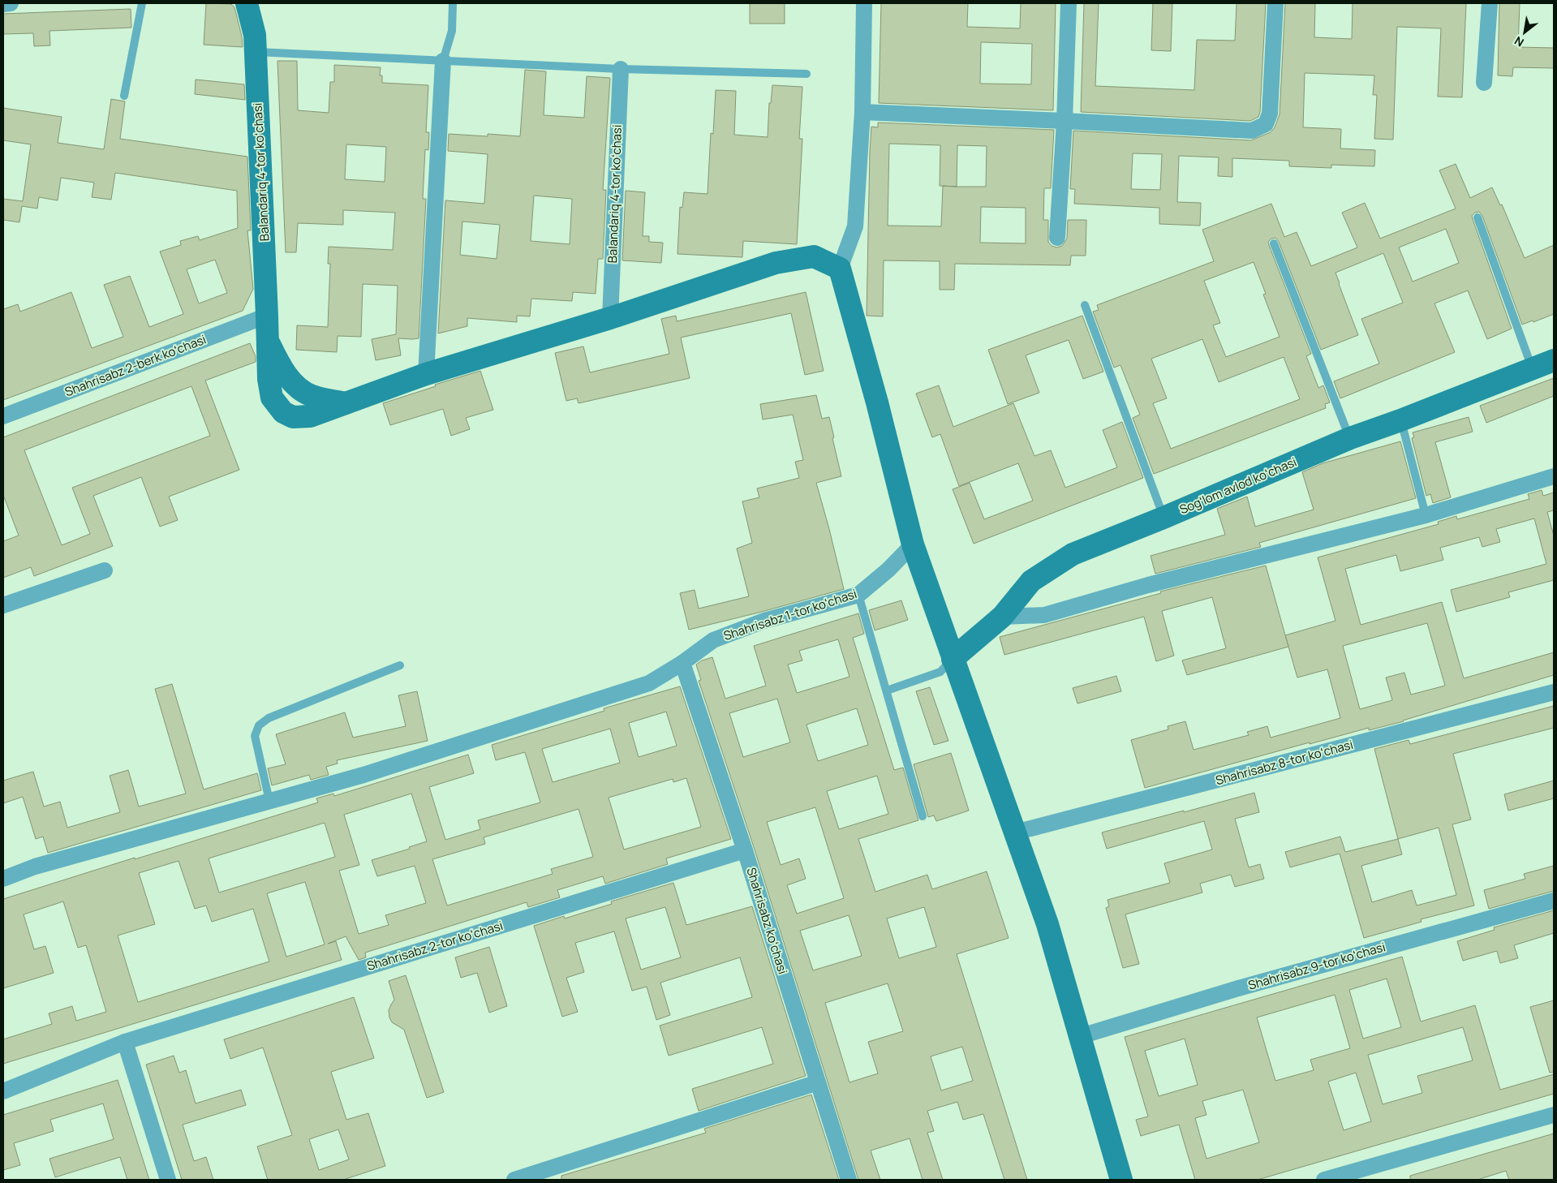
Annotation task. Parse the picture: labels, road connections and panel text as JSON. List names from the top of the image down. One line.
{"streets":{"street":["Balandariq 4-tor koʻchasi","Shahrisabz 2-berk koʻchasi","Sogʻlom avlod koʻchasi","Shahrisabz 1-tor koʻchasi","Shahrisabz 8-tor koʻchasi","Shahrisabz koʻchasi","Shahrisabz 2-tor koʻchasi","Shahrisabz 9-tor koʻchasi"]},"crossings":[["Balandariq 4-tor koʻchasi","Shahrisabz 2-berk koʻchasi"],["Shahrisabz 1-tor koʻchasi","Shahrisabz koʻchasi"],["Shahrisabz koʻchasi","Shahrisabz 2-tor koʻchasi"]],"north":"bottom left"}
